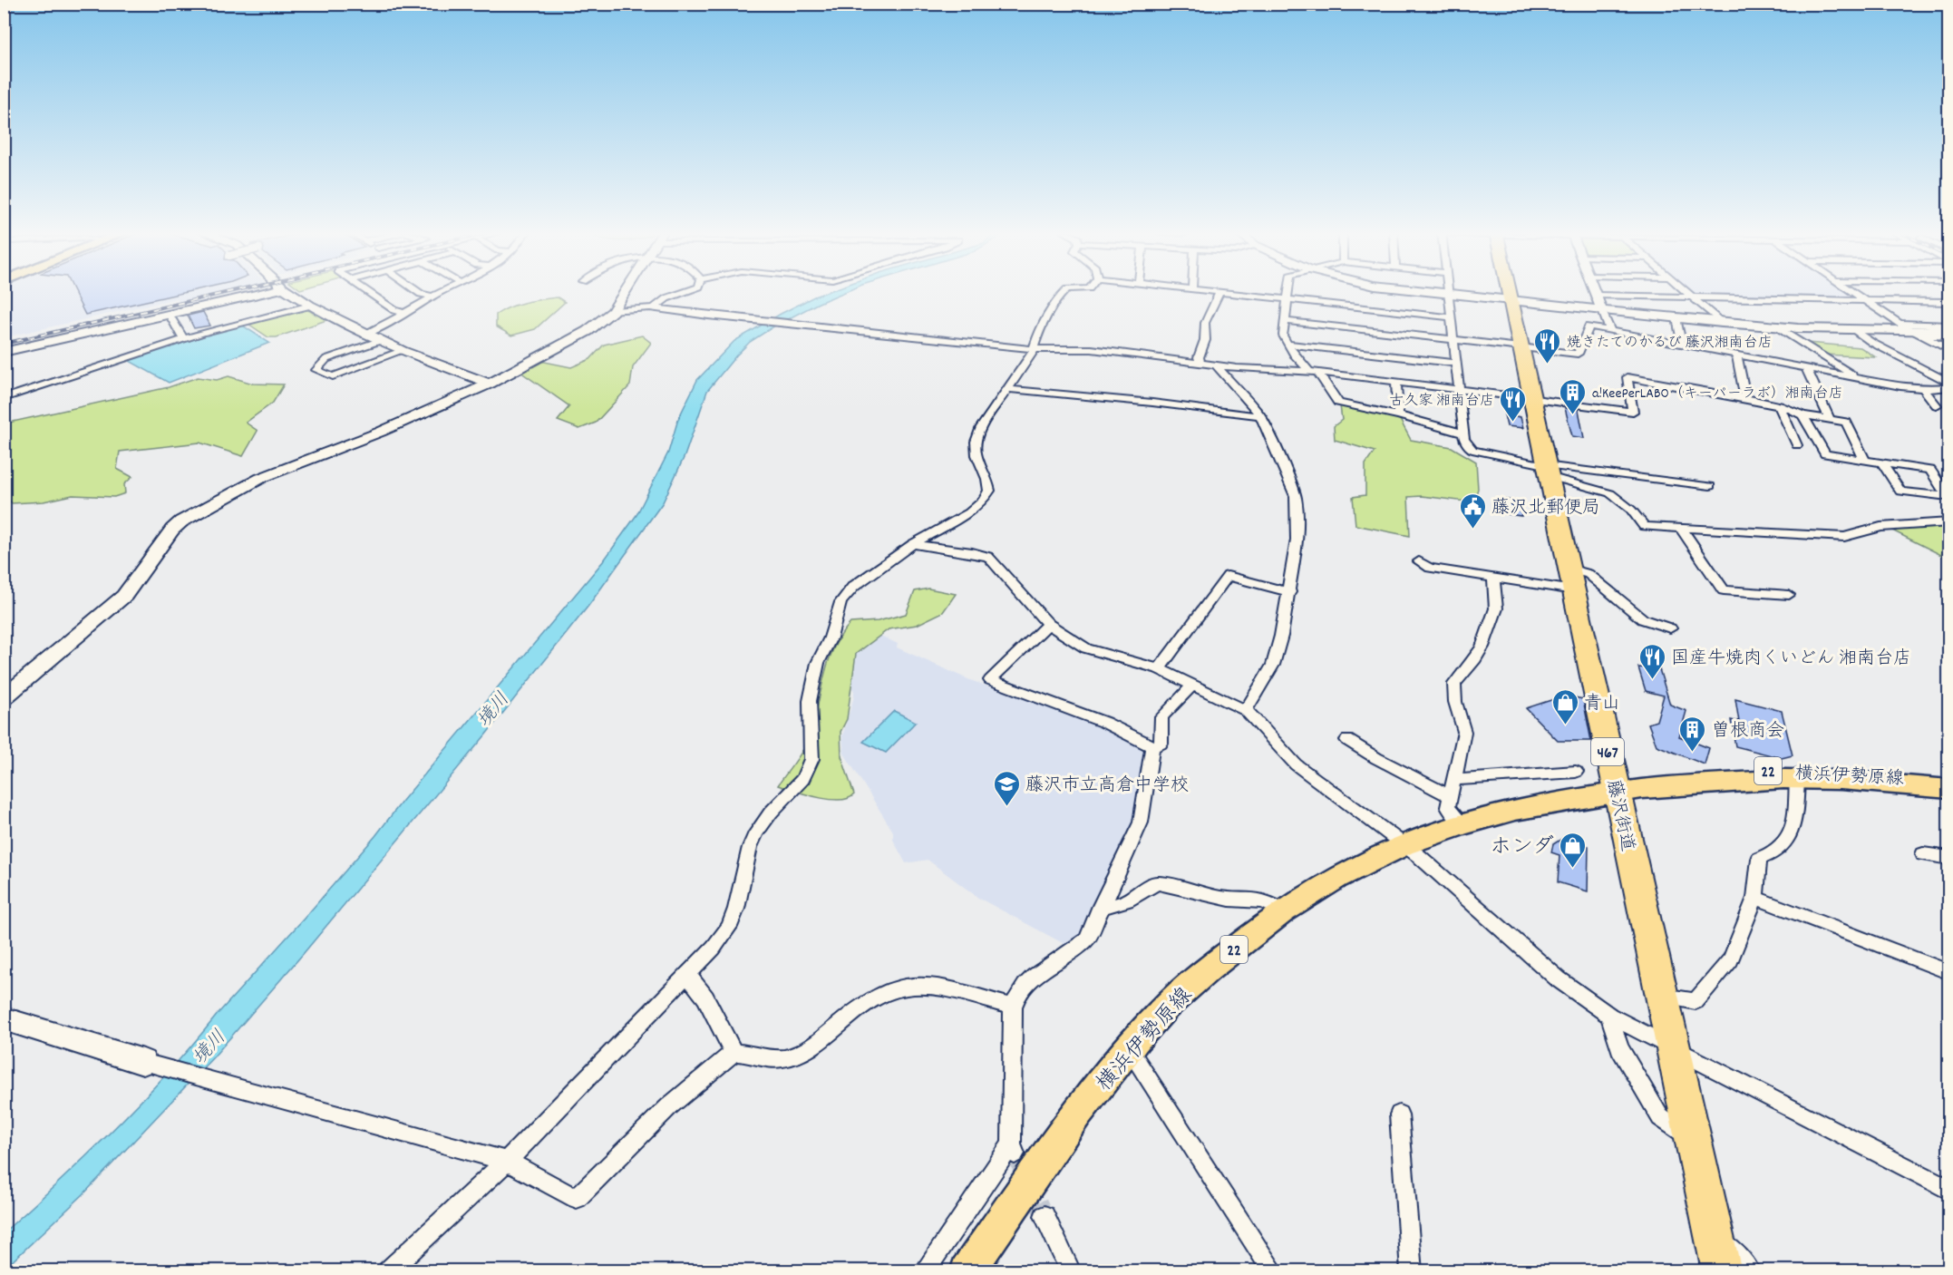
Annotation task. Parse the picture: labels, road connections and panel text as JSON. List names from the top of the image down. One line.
{"streets":{"highway":["467","藤沢街道"],"main road":["22","横浜伊勢原線"]},"crossings":[["横浜伊勢原線","藤沢街道"]],"water":["境川"],"places":{"restaurant":["焼きたてのかるび 藤沢湘南台店","古久家 湘南台店","国産牛焼肉くいどん 湘南台店"],"building":["a!KeePerLABO（キーパーラボ）湘南台店","曽根商会"],"public building":["藤沢北郵便局"],"shop":["青山","ホンダ"],"school or university":["藤沢市立高倉中学校"]}}
